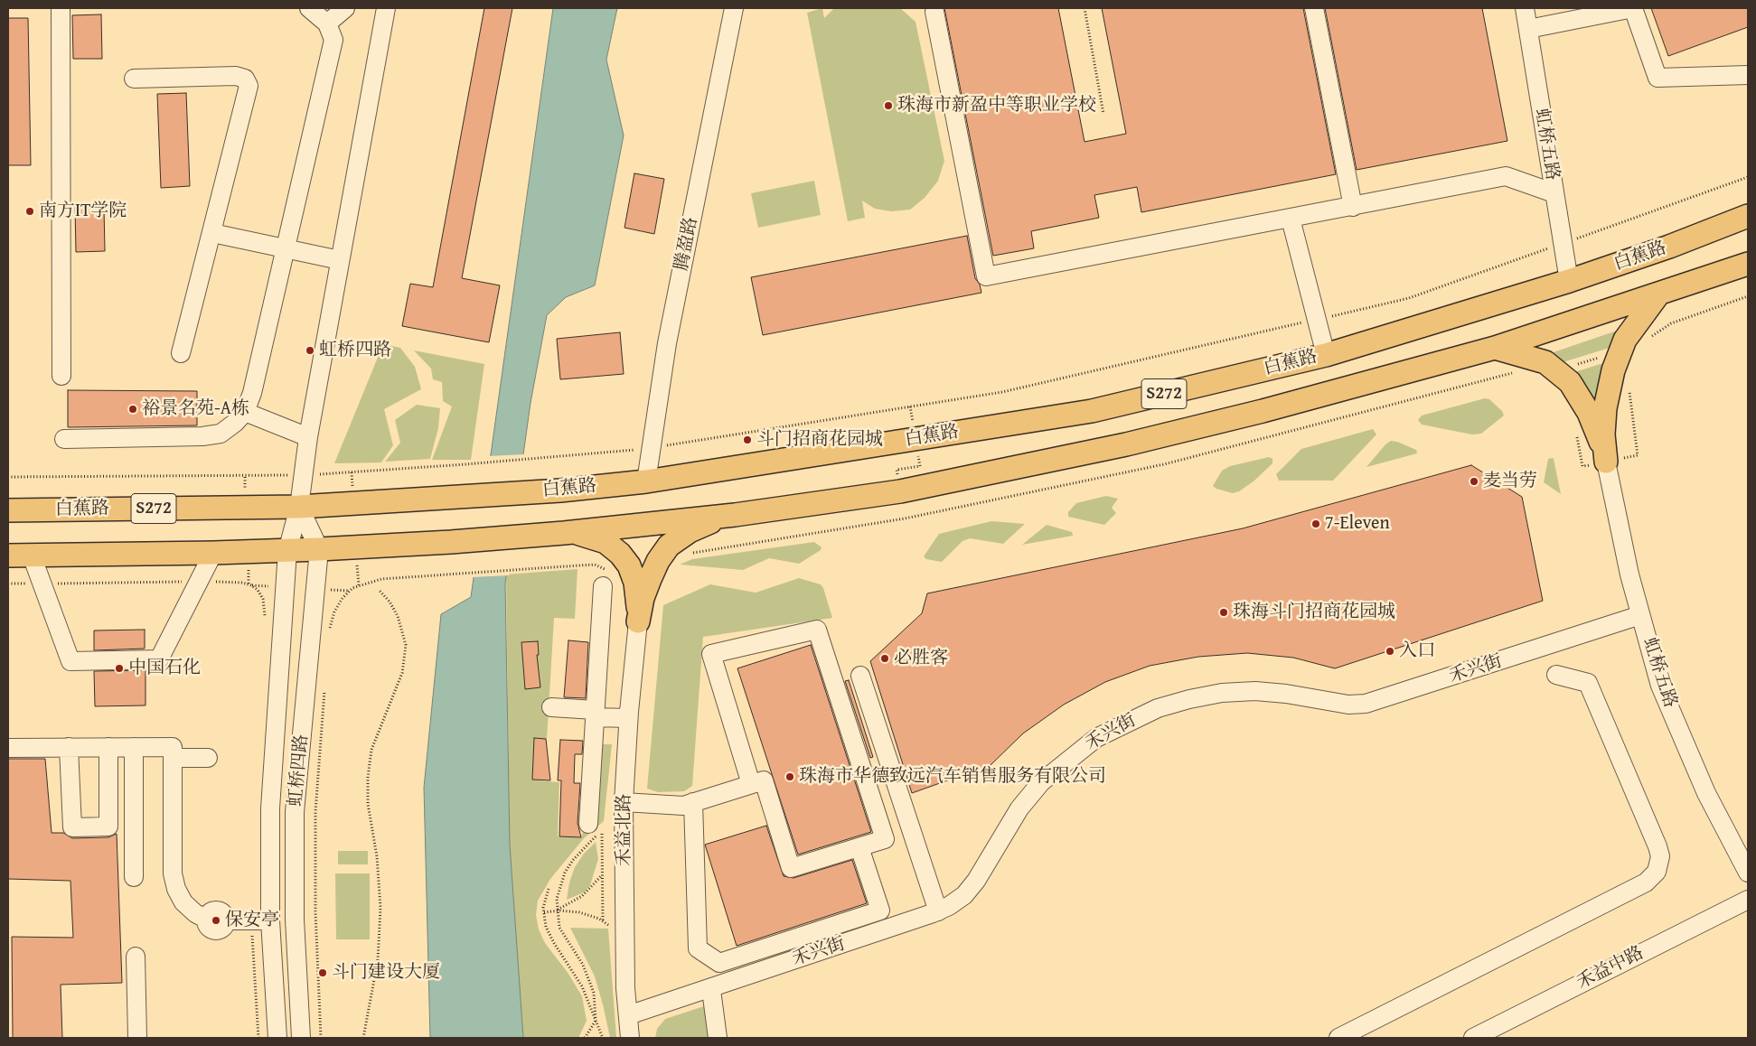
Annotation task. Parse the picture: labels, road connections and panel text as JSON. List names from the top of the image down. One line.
{"streets":{"main road":["白蕉路","S272"],"street":["虹桥五路","腾盈路","禾兴街","虹桥四路","禾益北路","禾益中路"]},"crossings":[["虹桥五路","白蕉路"],["虹桥五路","禾兴街"],["腾盈路","白蕉路"],["白蕉路","虹桥四路"],["S272","虹桥四路"],["禾兴街","禾益北路"]],"places":["珠海市新盈中等职业学校","南方IT学院","虹桥四路","裕景名苑-A栋","斗门招商花园城","麦当劳","7-Eleven","珠海斗门招商花园城","入口","必胜客","中国石化","珠海市华德致远汽车销售服务有限公司","保安亭","斗门建设大厦"]}
